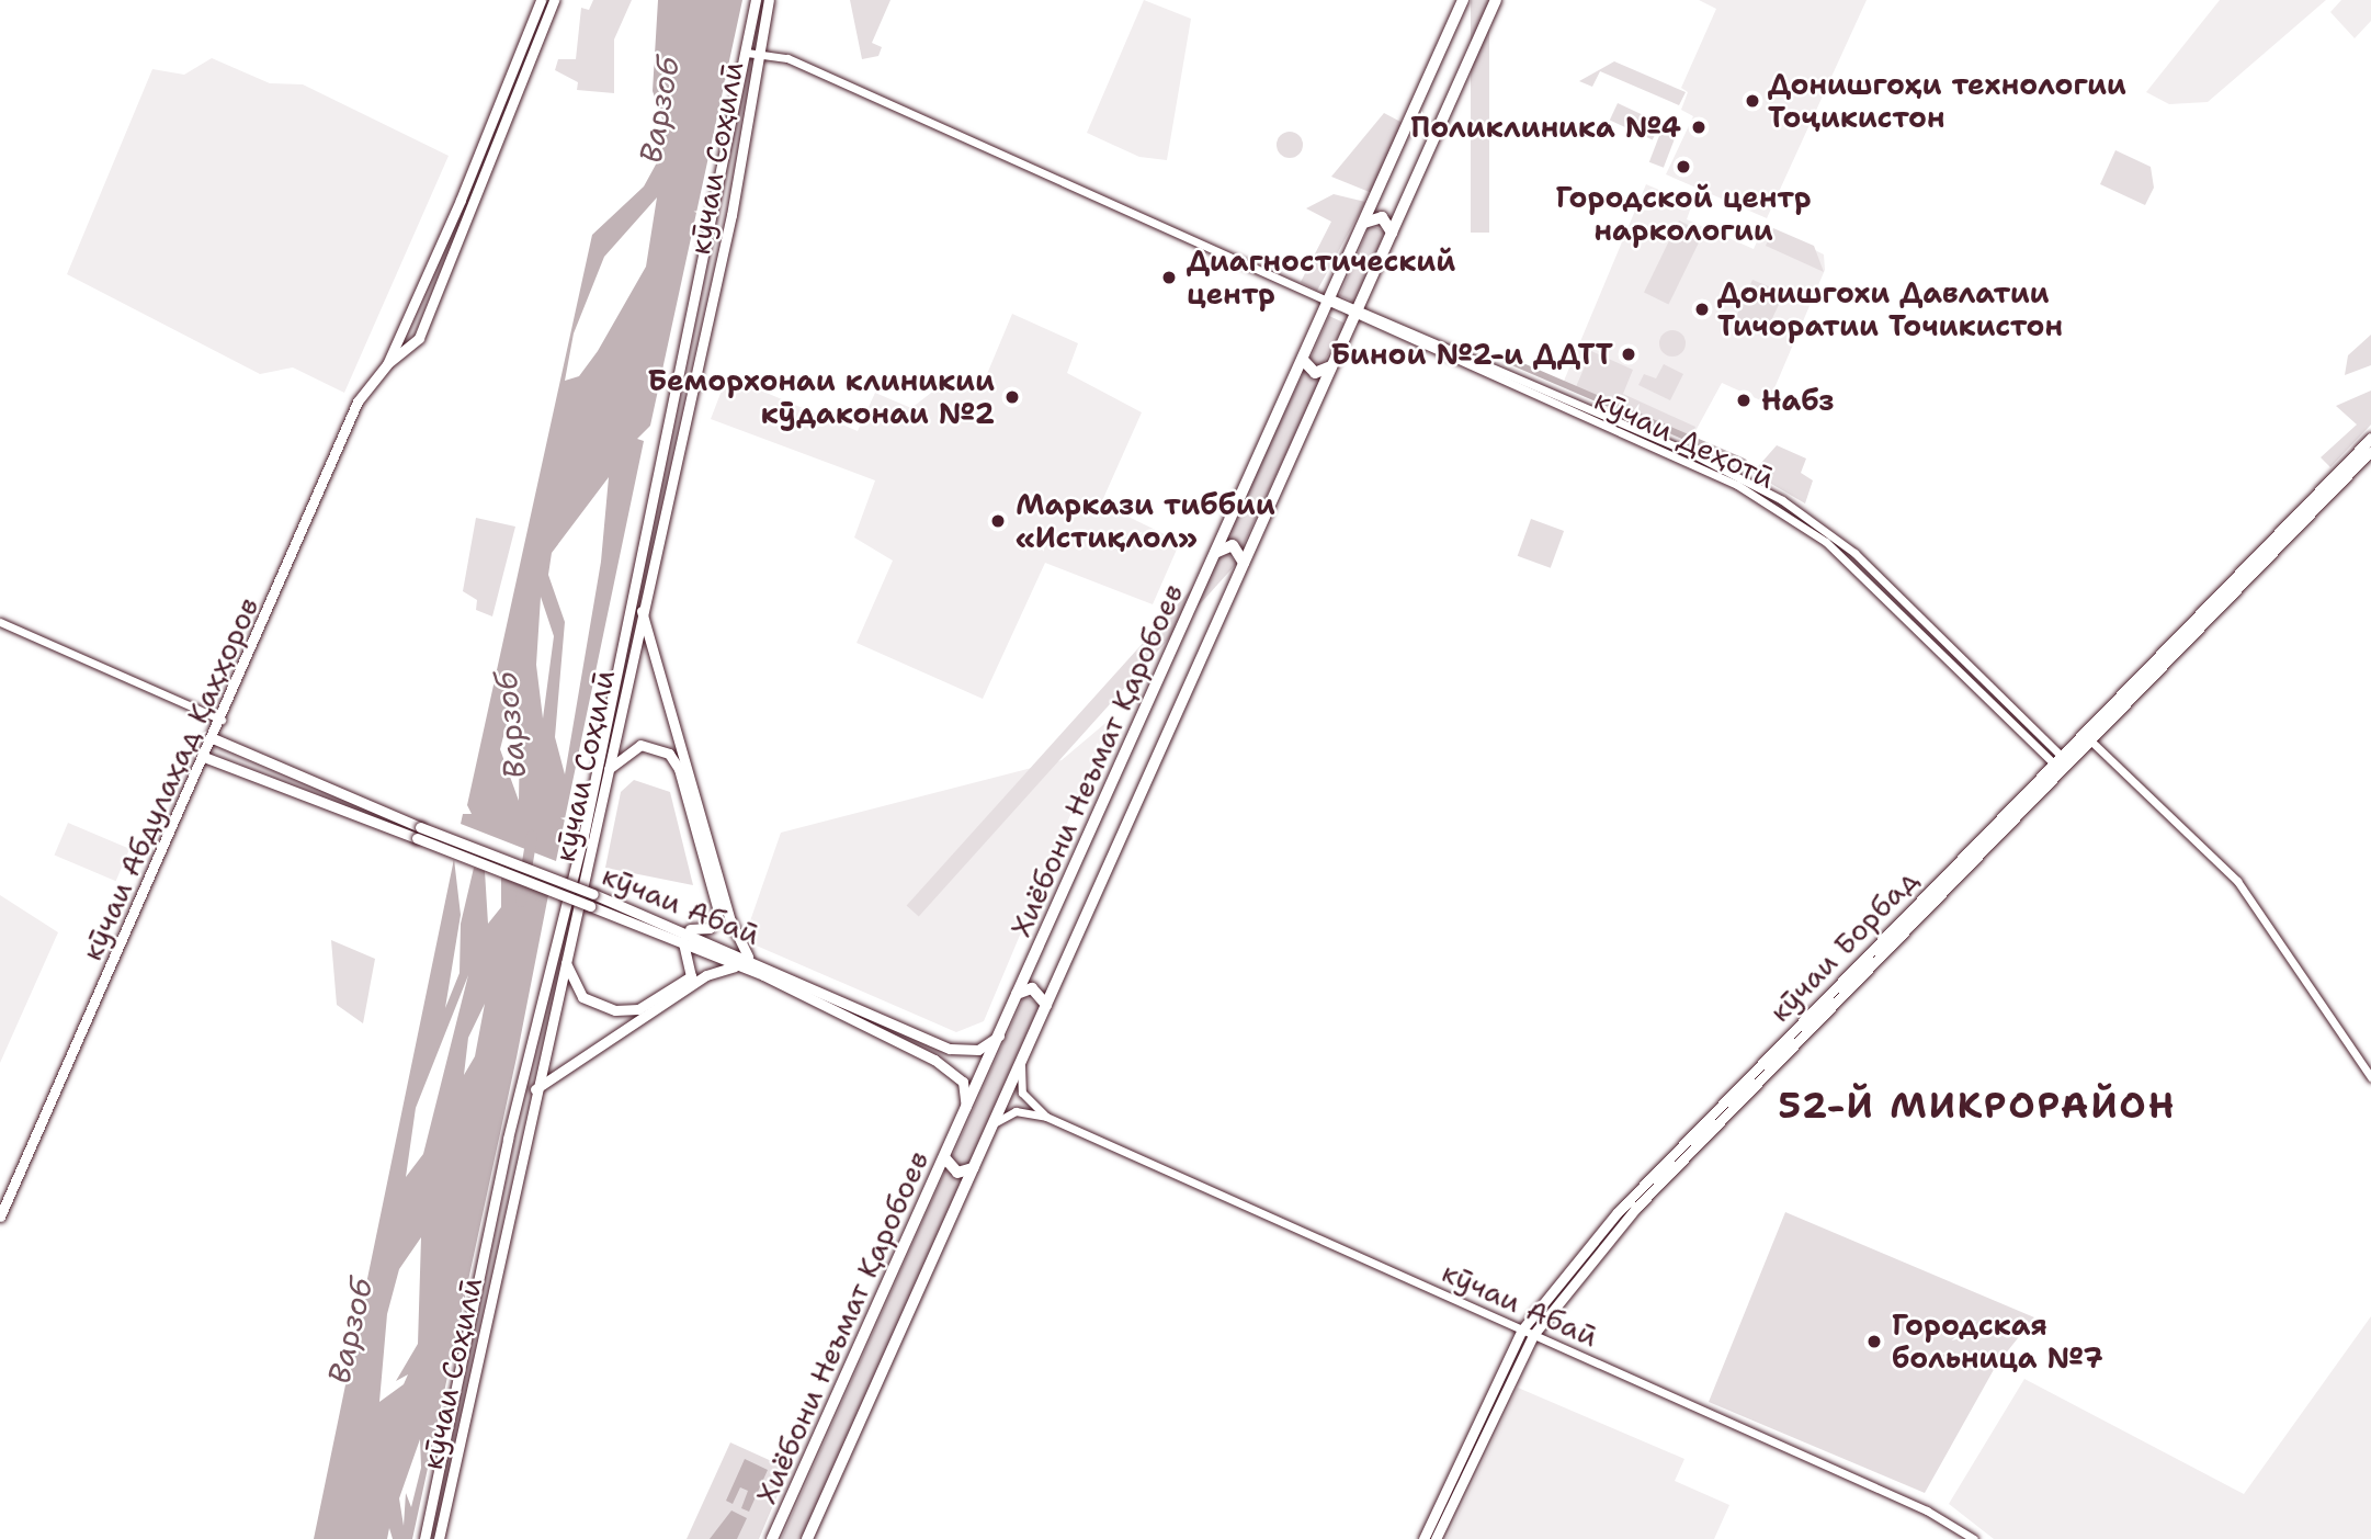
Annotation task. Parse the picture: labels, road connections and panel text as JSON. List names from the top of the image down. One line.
{"streets":{"highway":["Хиёбони Неъмат Қаробоев"],"main road":["кӯчаи Соҳилӣ","кӯчаи Абдулаҳад Қаҳҳоров","кӯчаи Абаӣ","кӯчаи Борбад"],"street":["кӯчаи Деҳотӣ"]},"crossings":[["кӯчаи Соҳилӣ","кӯчаи Деҳотӣ"],["кӯчаи Деҳотӣ","Хиёбони Неъмат Қаробоев"],["кӯчаи Деҳотӣ","кӯчаи Борбад"],["Хиёбони Неъмат Қаробоев","кӯчаи Абаӣ"],["кӯчаи Абдулаҳад Қаҳҳоров","кӯчаи Абаӣ"],["кӯчаи Абаӣ","кӯчаи Борбад"]],"districts":["52-Й МИКРОРАЙОН"],"water":["Варзоб"],"places":["Донишгоҳи технологии Тоҷикистон","Поликлиника №4","Городской центр наркологии","Диагностический центр","Донишгохи Давлатии Тичоратии Точикистон","Бинои №2-и ДДТТ","Беморхонаи клиникии кӯдаконаи №2","Набз","Маркази тиббии «Истиқлол»","Городская больница №7"]}
